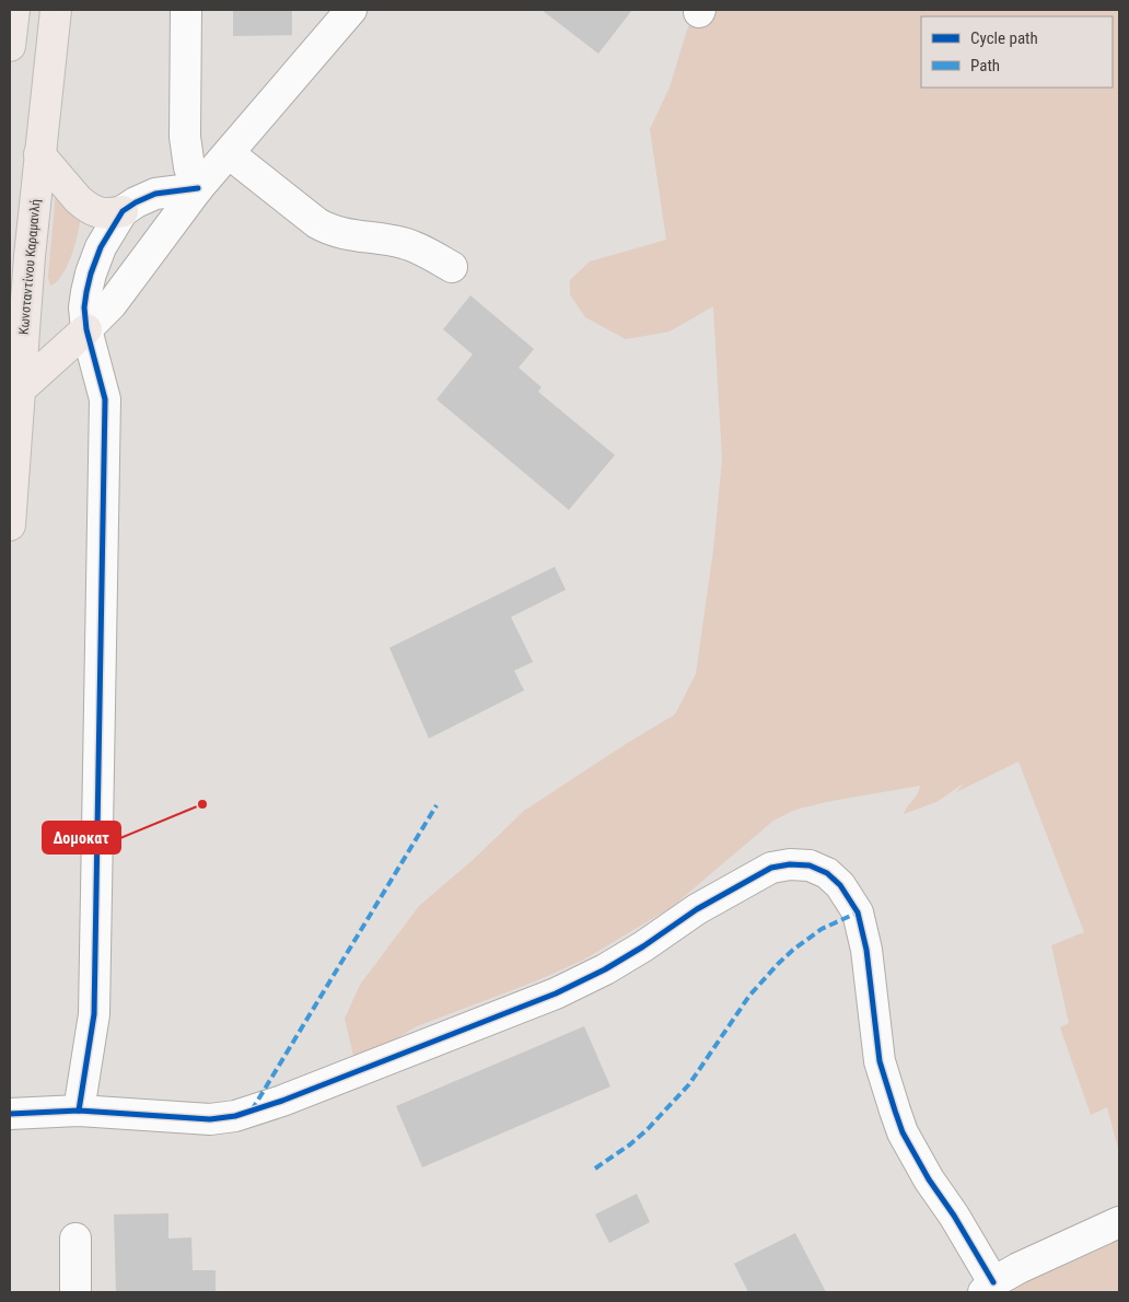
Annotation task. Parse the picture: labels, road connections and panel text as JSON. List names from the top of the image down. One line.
{"streets":{"main road":["Κωνσταντίνου Καραμανλή"]},"places":["Δομοκατ"],"legend":["Cycle path","Path"]}
